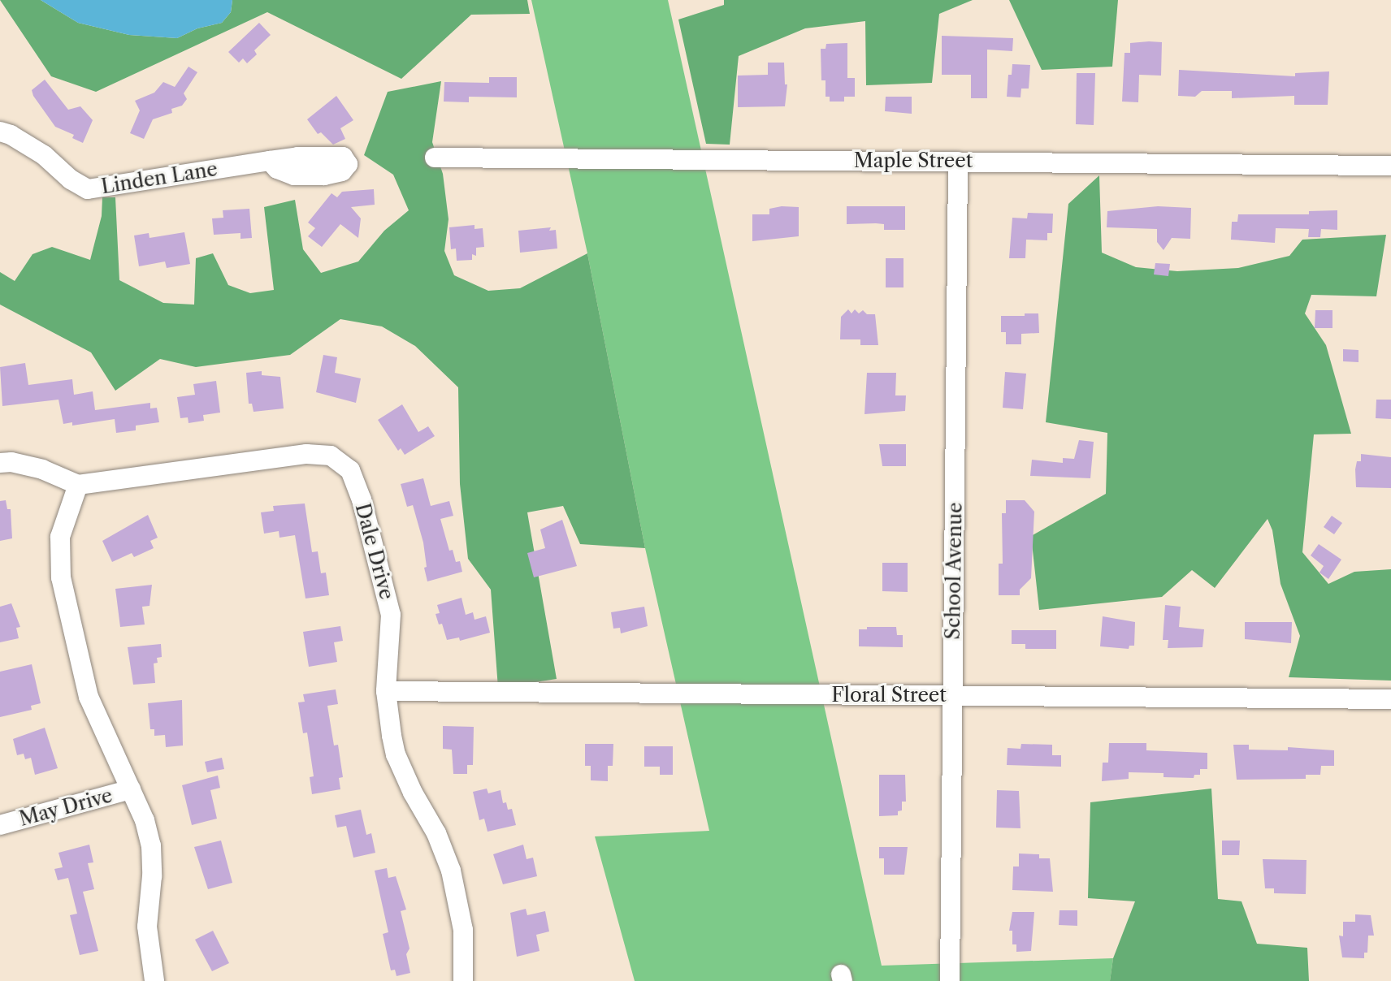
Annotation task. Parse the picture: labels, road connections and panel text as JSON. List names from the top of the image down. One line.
{"streets":{"street":["Maple Street","Linden Lane","Dale Drive","School Avenue","Floral Street","May Drive"]},"crossings":[["Maple Street","School Avenue"],["Dale Drive","Floral Street"],["School Avenue","Floral Street"]]}
